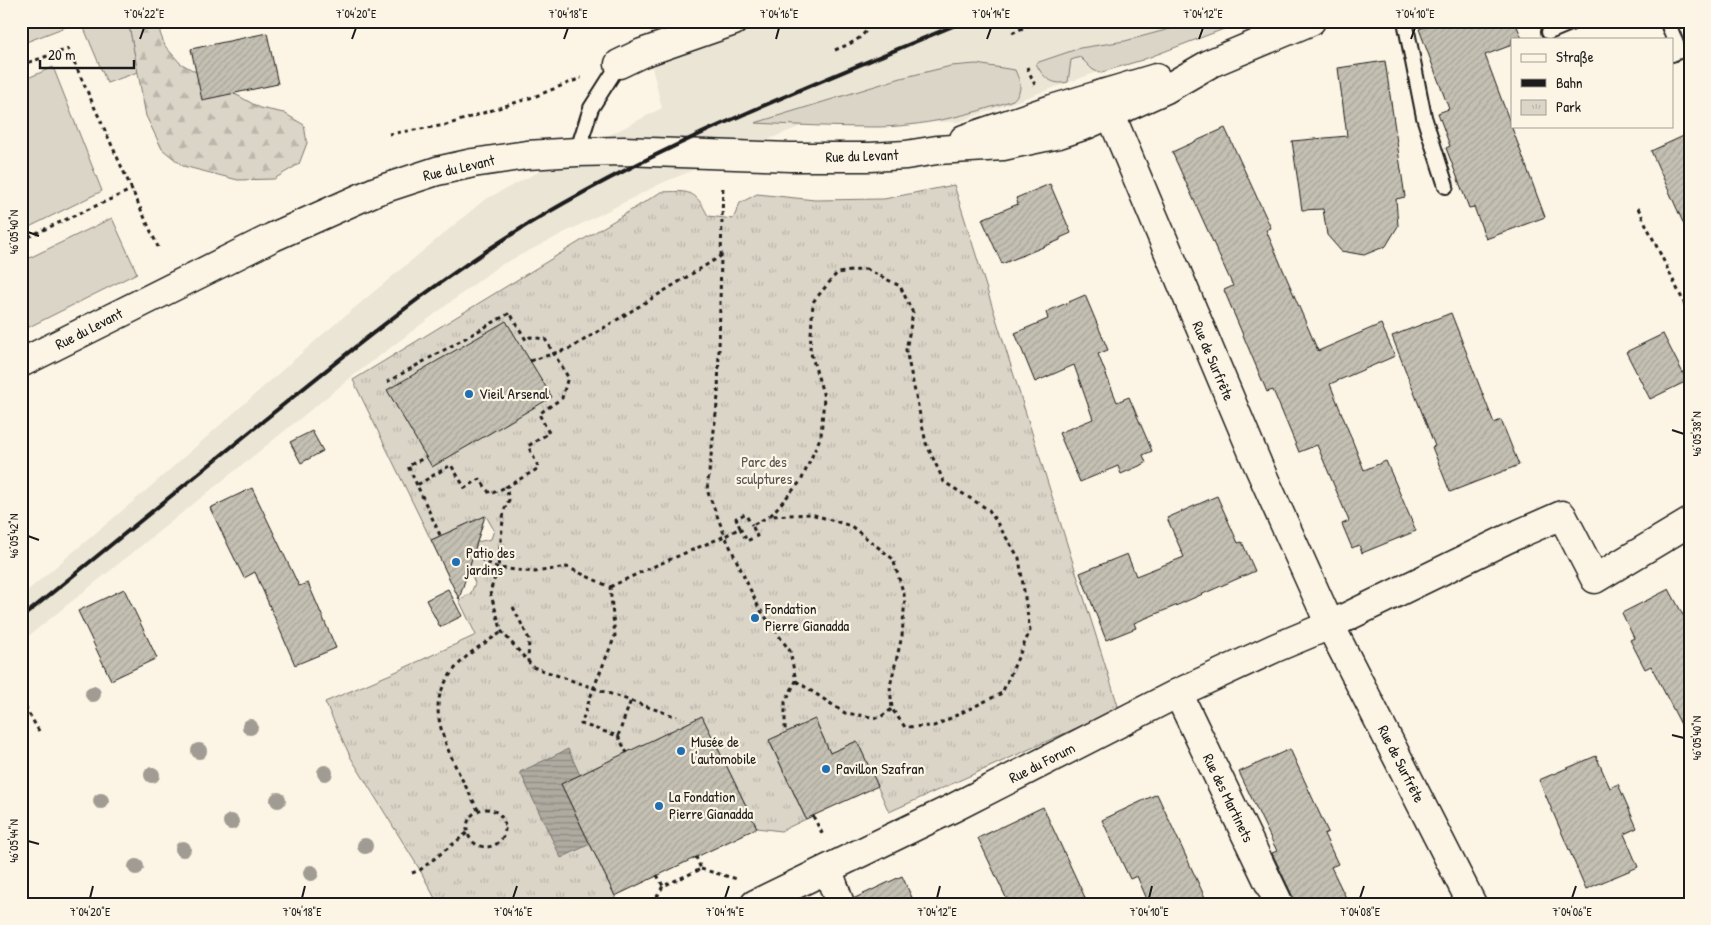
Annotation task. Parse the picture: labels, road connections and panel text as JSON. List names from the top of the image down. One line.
{"streets":{"street":["Rue du Levant","Rue de Surfrête","Rue du Forum","Rue des Martinets"]},"crossings":[["Rue du Levant","Rue de Surfrête"],["Rue de Surfrête","Rue du Forum"],["Rue du Forum","Rue des Martinets"]],"parks":["Parc des sculptures"],"places":["Vieil Arsenal","Patio des jardins","Fondation Pierre Gianadda","Musée de l'automobile","Pavillon Szafran","La Fondation Pierre Gianadda"],"legend":["Straße","Bahn","Park"],"scale_bar":"20 m","coordinates":["7°04'22\"E","7°04'20\"E","7°04'18\"E","7°04'16\"E","7°04'14\"E","7°04'12\"E","7°04'10\"E","46°05'40\"N","46°05'38\"N","46°05'42\"N","46°05'44\"N","7°04'08\"E","7°04'06\"E"]}
